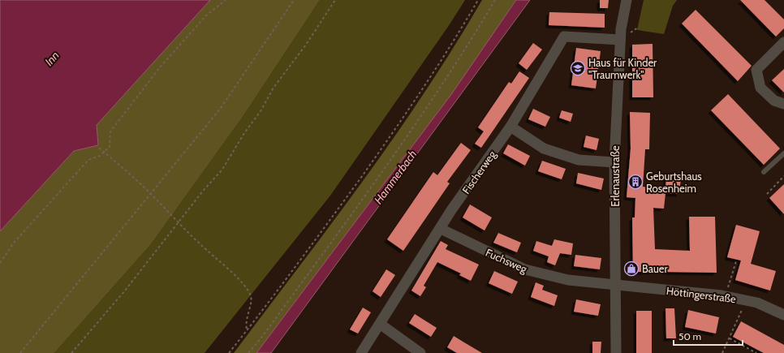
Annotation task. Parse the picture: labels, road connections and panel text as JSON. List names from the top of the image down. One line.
{"streets":{"street":["Fischerweg","Erlenaustraße","Fuchsweg","Höttingerstraße"]},"crossings":[["Fischerweg","Erlenaustraße"],["Fischerweg","Fuchsweg"],["Erlenaustraße","Fuchsweg"],["Erlenaustraße","Höttingerstraße"],["Fuchsweg","Höttingerstraße"]],"water":["Inn","Hammerbach"],"places":{"school or university":["Haus für Kinder \"Traumwerk\""],"building":["Geburtshaus Rosenheim"],"shop":["Bauer"]},"scale_bar":"50 m"}
